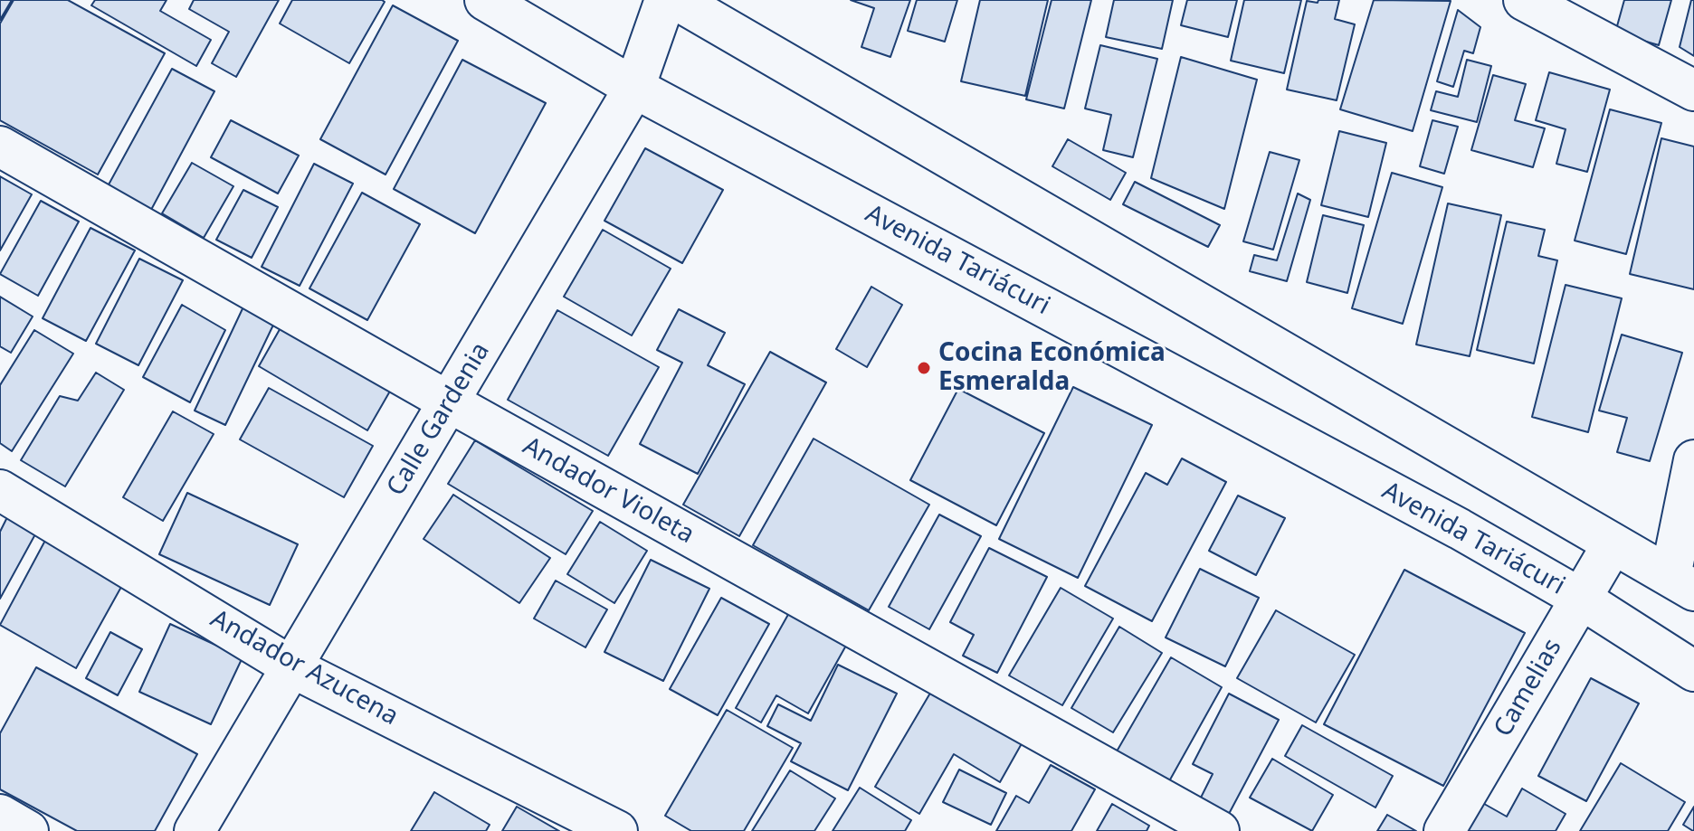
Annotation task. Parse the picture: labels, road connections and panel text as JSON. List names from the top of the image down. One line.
{"streets":{"street":["Avenida Tariácuri","Calle Gardenia","Andador Violeta","Andador Azucena","Camelias"]},"crossings":[["Avenida Tariácuri","Calle Gardenia"],["Avenida Tariácuri","Camelias"],["Calle Gardenia","Andador Violeta"],["Calle Gardenia","Andador Azucena"]],"places":["Cocina Económica Esmeralda"]}
